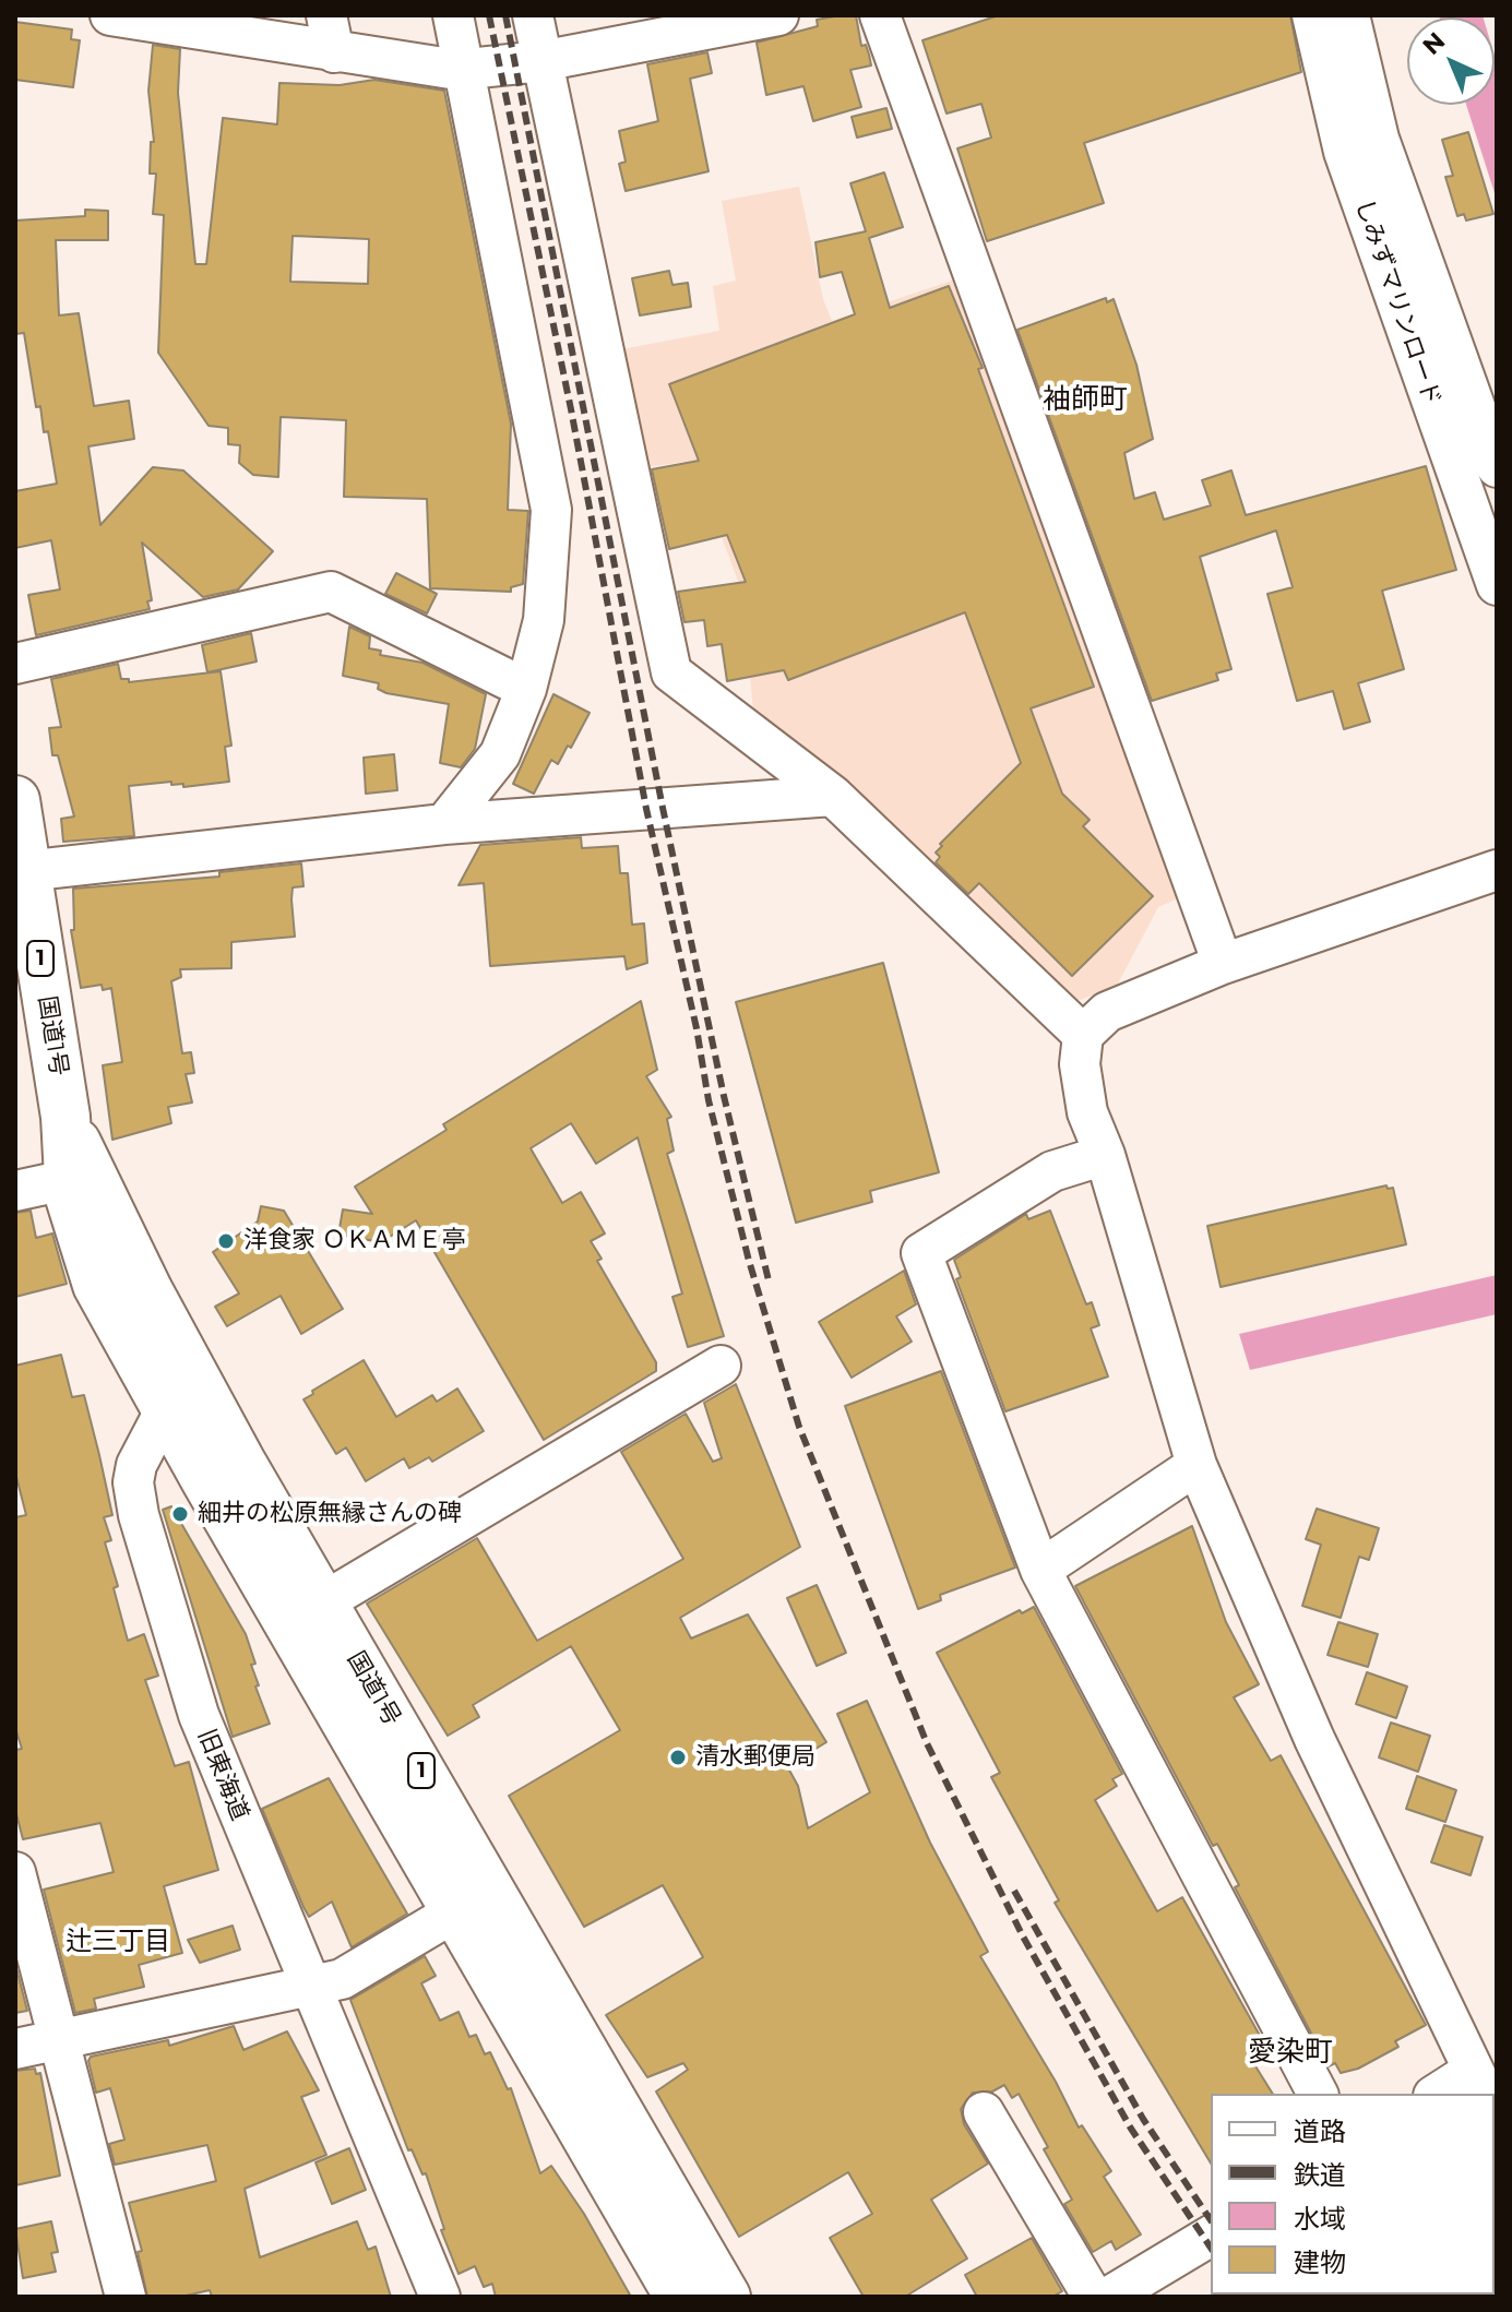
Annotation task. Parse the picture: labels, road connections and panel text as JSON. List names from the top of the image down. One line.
{"streets":{"highway":["1","国道1号"],"street":["しみずマリンロード","旧東海道"]},"crossings":[["国道1号","旧東海道"]],"districts":["袖師町","辻三丁目","愛染町"],"places":["洋食家 ＯＫＡＭＥ亭","細井の松原無縁さんの碑","清水郵便局"],"legend":["道路","鉄道","水域","建物"],"north":"top left"}
